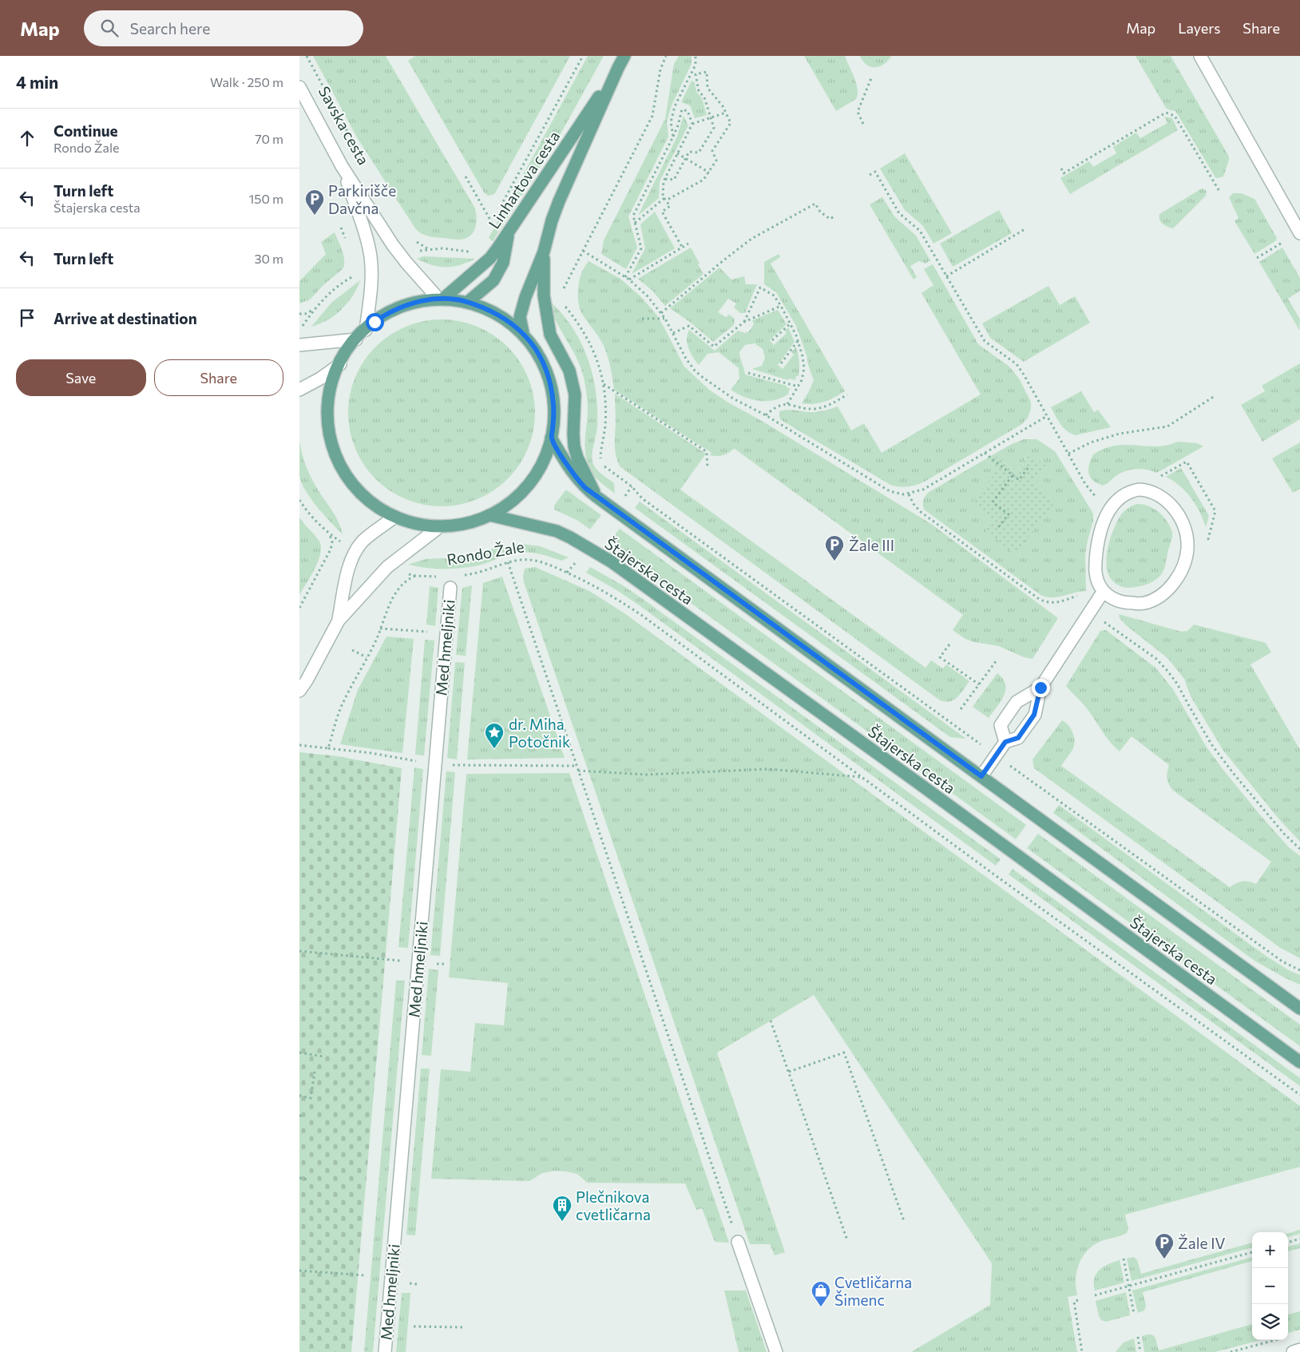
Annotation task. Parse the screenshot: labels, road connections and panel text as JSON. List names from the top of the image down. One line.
{"streets":{"main road":["Linhartova cesta","Štajerska cesta"],"street":["Savska cesta","Med hmeljniki"],"path":["Rondo Žale"]},"crossings":[["Savska cesta","Linhartova cesta"]],"places":{"parking":["Parkirišče Davčna","Žale III","Žale IV"],"place":["dr. Miha Potočnik"],"building":["Plečnikova cvetličarna"],"shop":["Cvetličarna Šimenc"]},"page":{"header":"Map","search":"Search here","nav":["Map","Layers","Share"],"heading":["4 min","Walk · 250 m"],"list":[["Continue","Rondo Žale","70 m"],["Turn left","Štajerska cesta","150 m"],["Turn left","30 m"],"Arrive at destination"],"buttons":["Save","Share"],"map_buttons":["+","−"]}}
